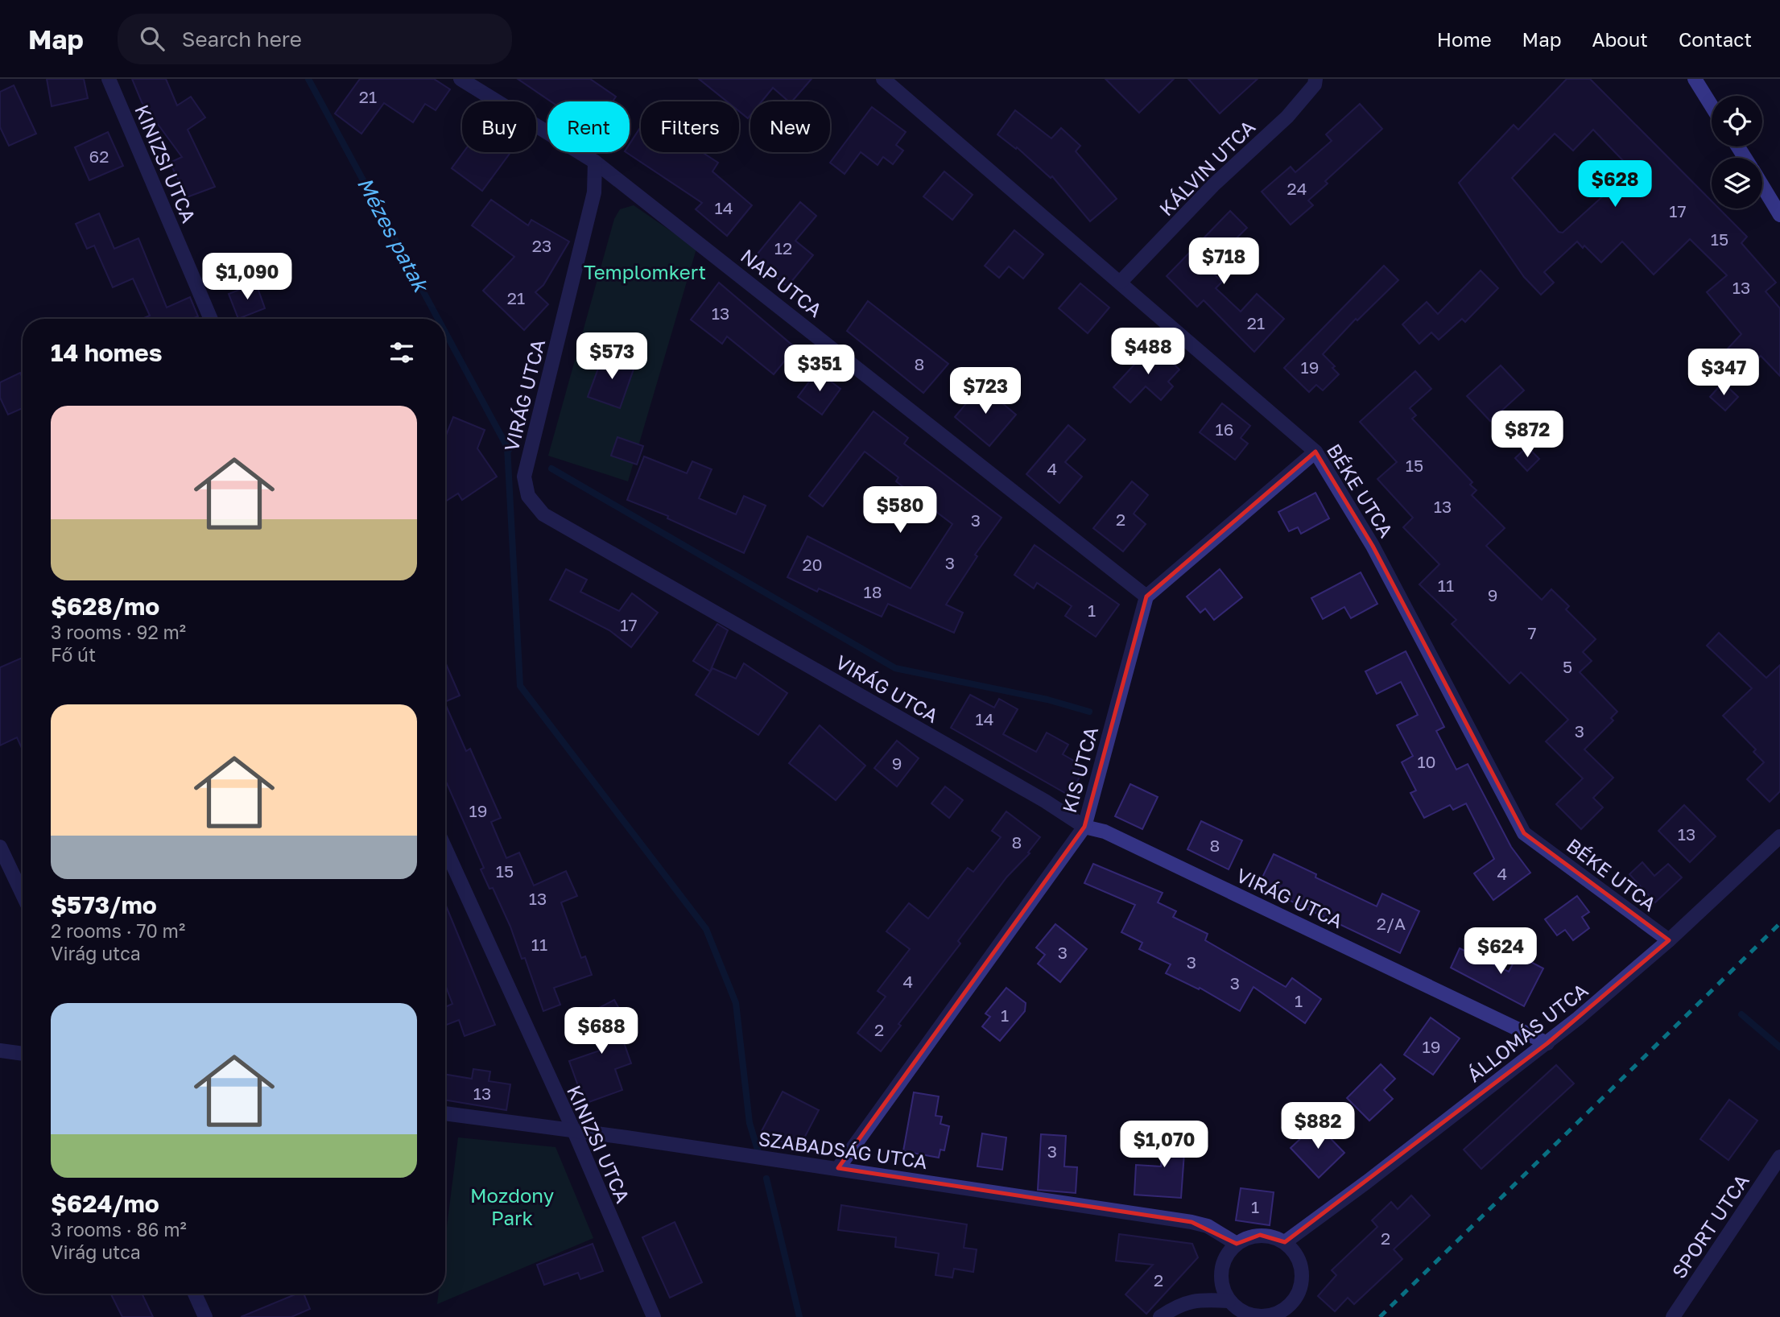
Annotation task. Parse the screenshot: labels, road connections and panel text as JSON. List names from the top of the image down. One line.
{"streets":{"street":["KINIZSI UTCA","KÁLVIN UTCA","NAP UTCA","VIRÁG UTCA","BÉKE UTCA","KIS UTCA","ÁLLOMÁS UTCA","SZABADSÁG UTCA","SPORT UTCA"]},"crossings":[["KINIZSI UTCA","SZABADSÁG UTCA"],["KÁLVIN UTCA","BÉKE UTCA"],["NAP UTCA","VIRÁG UTCA"],["NAP UTCA","KIS UTCA"],["VIRÁG UTCA","KIS UTCA"],["VIRÁG UTCA","ÁLLOMÁS UTCA"],["BÉKE UTCA","ÁLLOMÁS UTCA"],["KIS UTCA","SZABADSÁG UTCA"],["ÁLLOMÁS UTCA","SZABADSÁG UTCA"]],"water":["Mézes patak"],"parks":["Templomkert","Mozdony Park"],"house_numbers":["21","62","24","14","17","15","23","12","13","21","13","21","8","19","16","15","4","13","2","3","3","20","11","18","9","1","17","7","5","14","3","10","9","19","13","8","8","15","4","13","2/A","11","3","3","4","3","1","1","2","19","13","3","1","2","2"],"page":{"header":"Map","search":"Search here","nav":["Home","Map","About","Contact"],"chip":["Buy","Rent","Filters","New"],"price":["$628","$718","$1,090","$488","$573","$351","$347","$723","$872","$580","$624","$688","$882","$1,070"],"heading":"14 homes","list":[{"name":"$628/mo","note":"3 rooms · 92 m² · Fő út"},{"name":"$573/mo","note":"2 rooms · 70 m² · Virág utca"},{"name":"$624/mo","note":"3 rooms · 86 m² · Virág utca"}]}}
